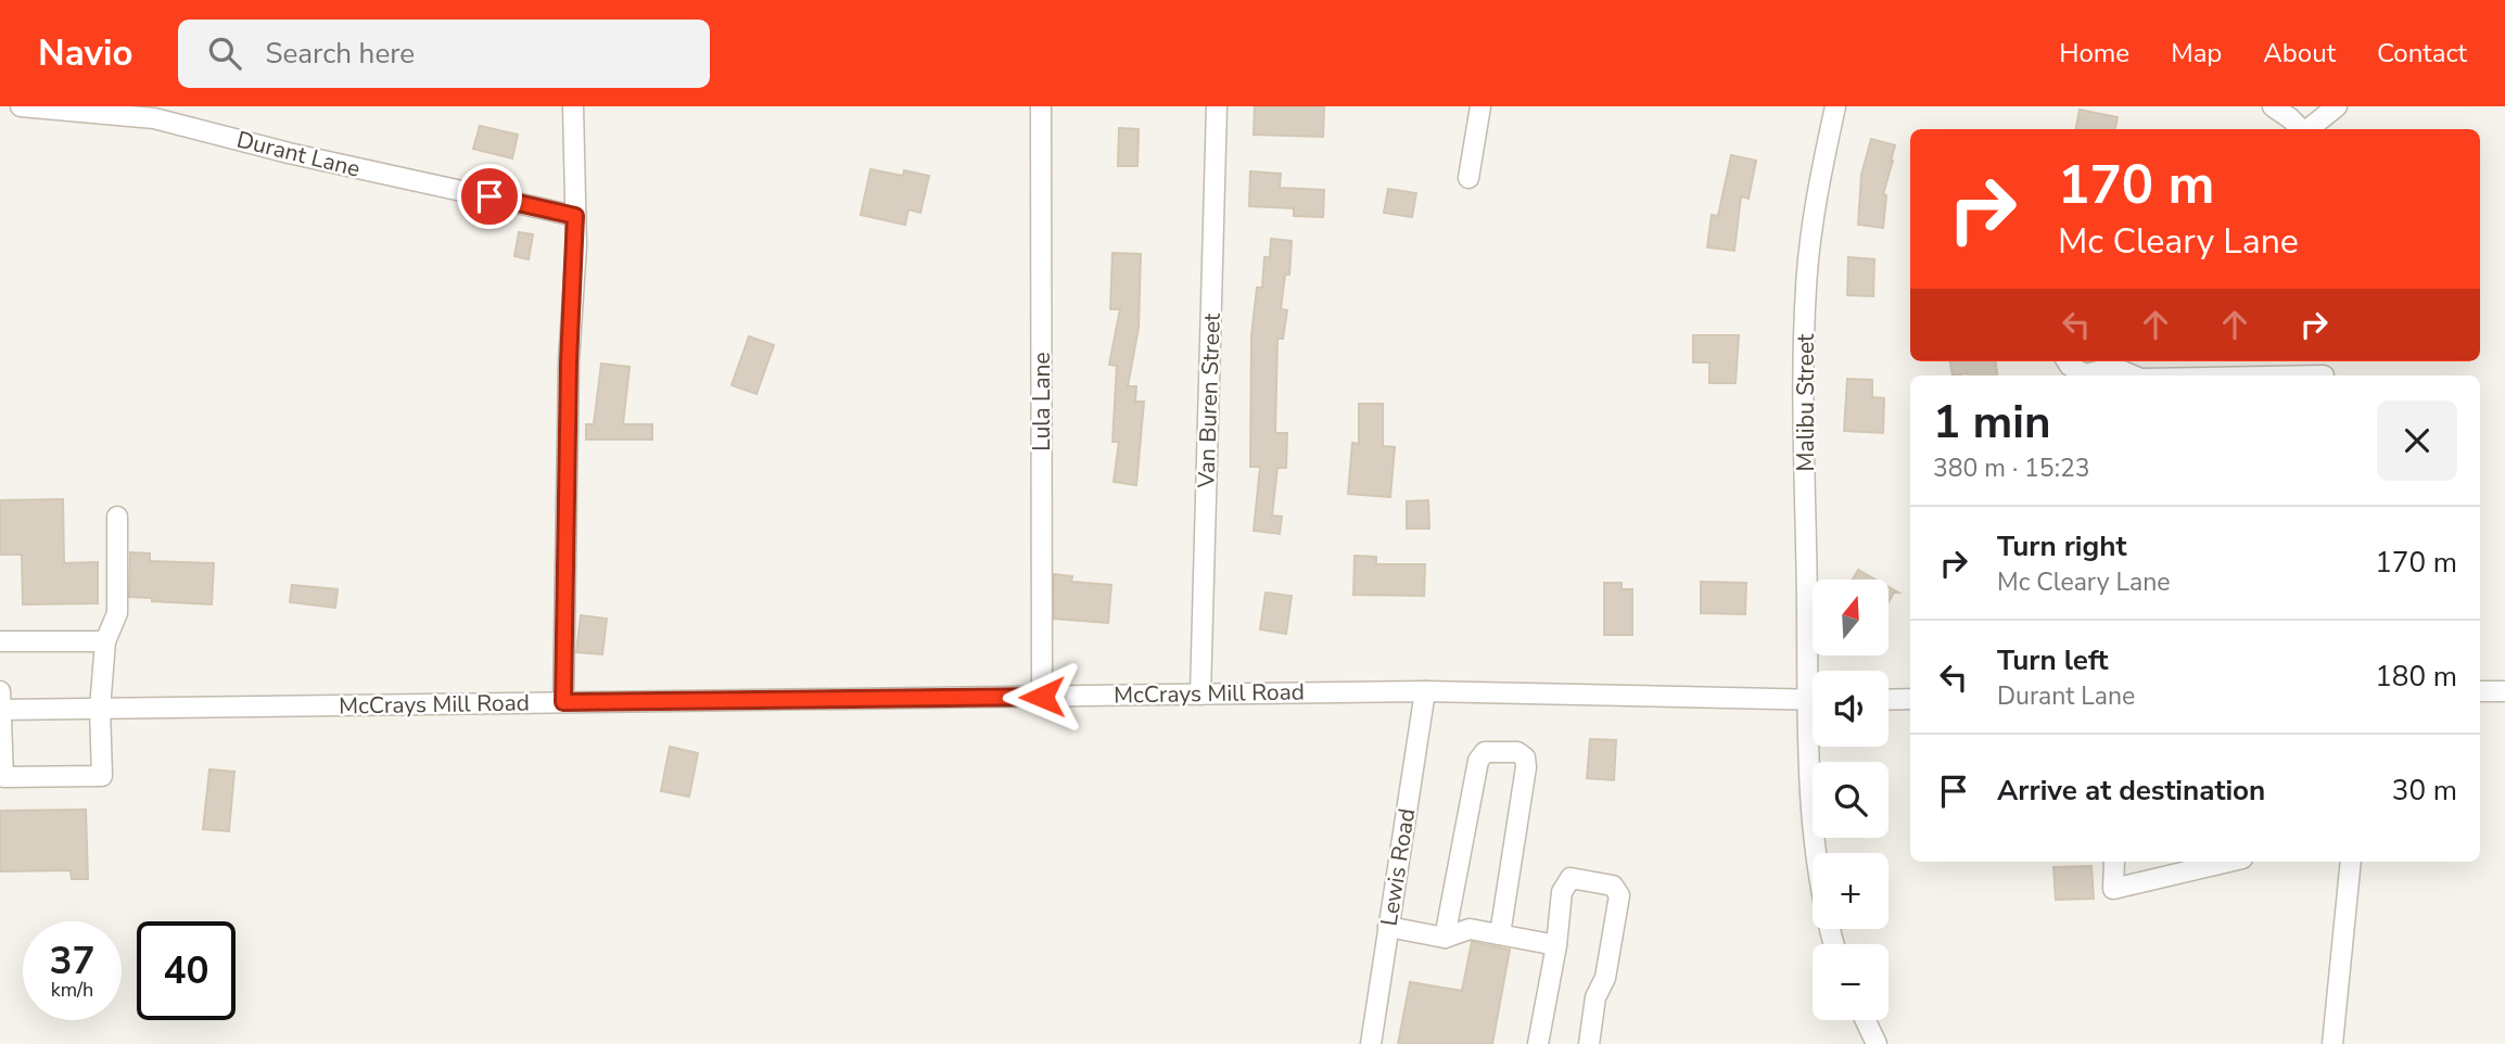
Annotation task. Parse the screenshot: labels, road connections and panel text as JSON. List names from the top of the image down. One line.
{"streets":{"street":["Durant Lane","Van Buren Street","Lula Lane","Malibu Street","McCrays Mill Road","Lewis Road"]},"crossings":[["Van Buren Street","McCrays Mill Road"],["Lula Lane","McCrays Mill Road"],["McCrays Mill Road","Lewis Road"]],"north":"top","page":{"header":"Navio","search":"Search here","nav":["Home","Map","About","Contact"],"turn":["170 m","Mc Cleary Lane"],"heading":["1 min","380 m · 15:23"],"list":[{"name":"Turn right","note":"Mc Cleary Lane","value":"170 m"},{"name":"Turn left","note":"Durant Lane","value":"180 m"},{"name":"Arrive at destination","value":"30 m"}],"map_buttons":["+","−"],"speed":"37 km/h","limit":"40"}}
